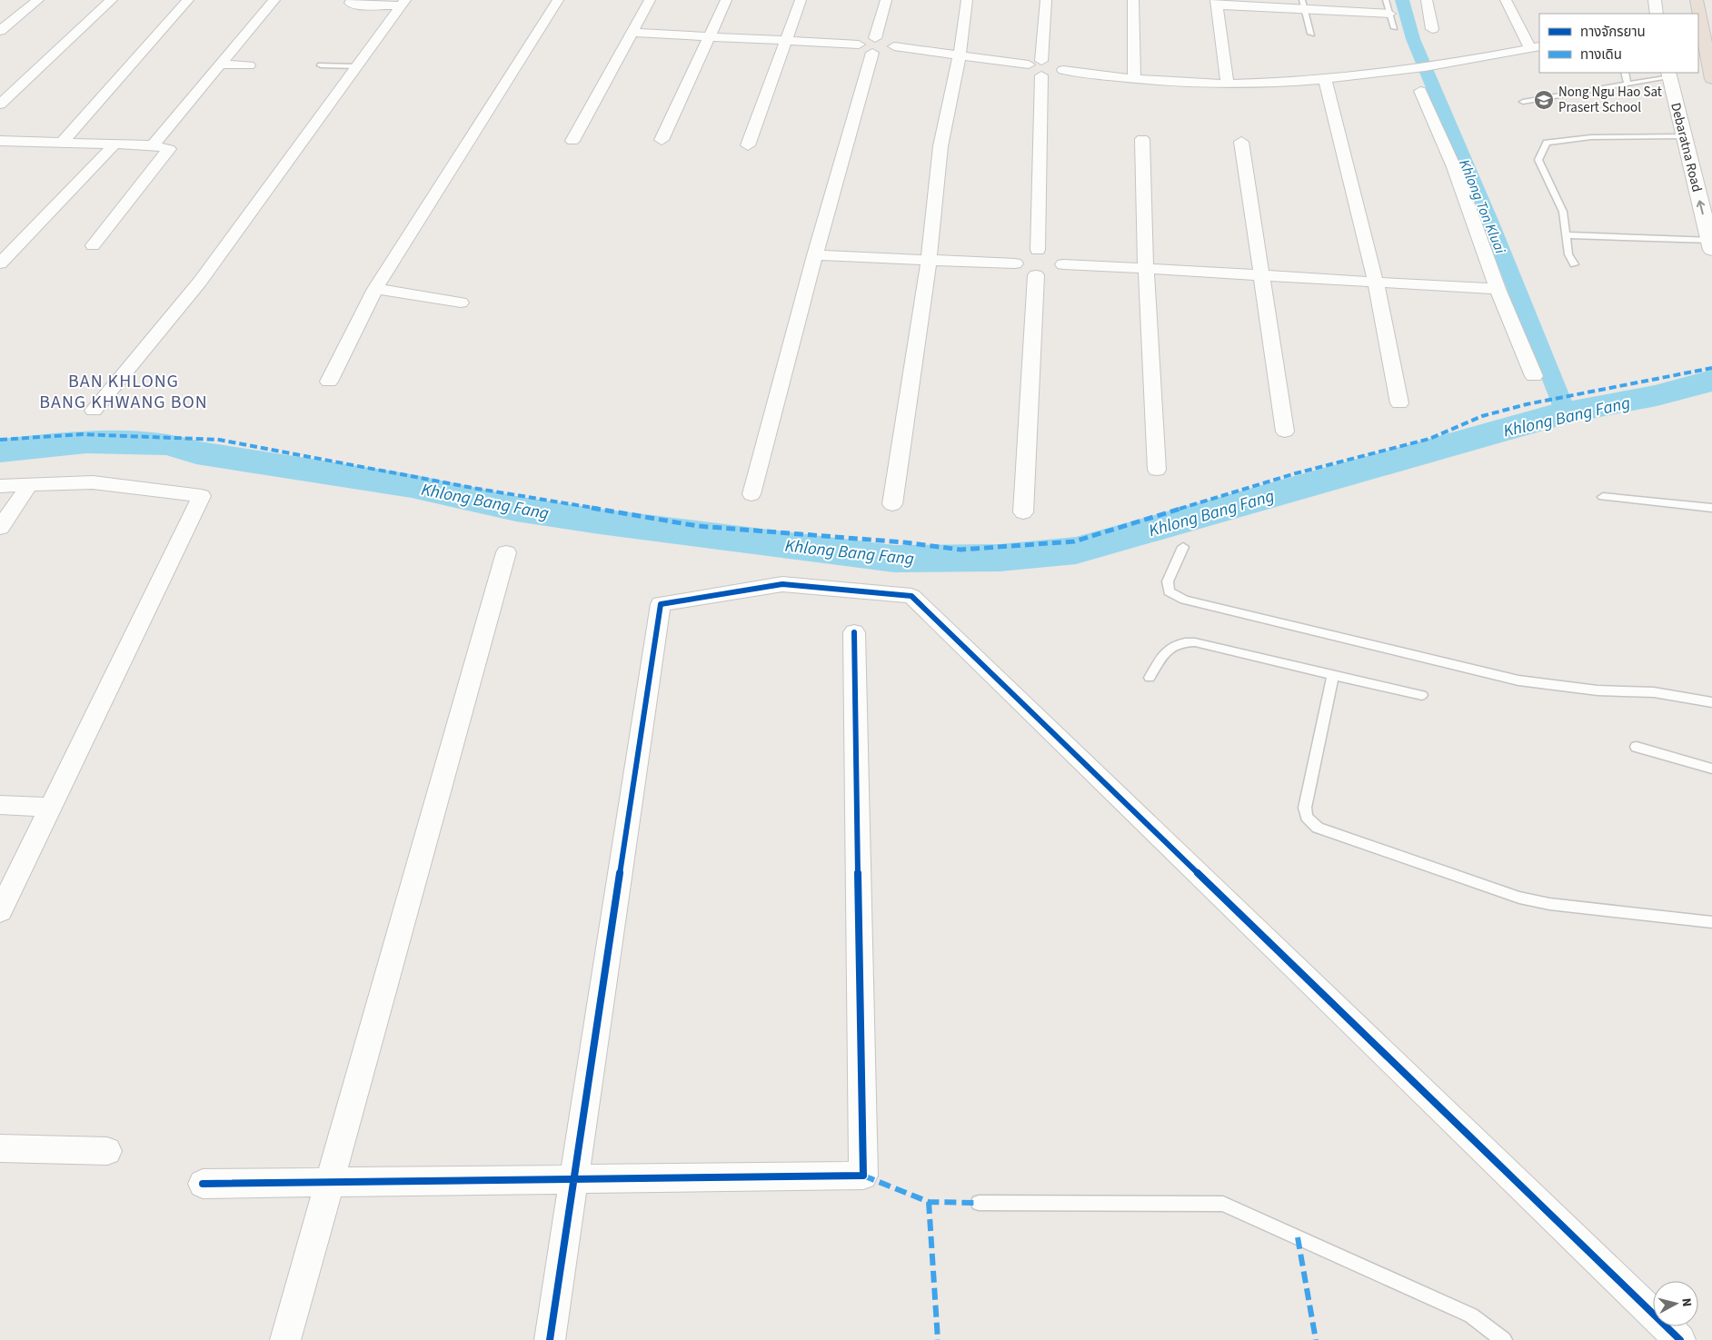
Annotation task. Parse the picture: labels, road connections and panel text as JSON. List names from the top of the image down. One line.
{"streets":{"main road":["Debaratna Road"]},"one_way":["Debaratna Road"],"districts":["BAN KHLONG BANG KHWANG BON"],"water":["Khlong Ton Kluai","Khlong Bang Fang"],"places":{"school or university":["Nong Ngu Hao Sat Prasert School"]},"legend":["ทางจักรยาน","ทางเดิน"],"north":"right"}
